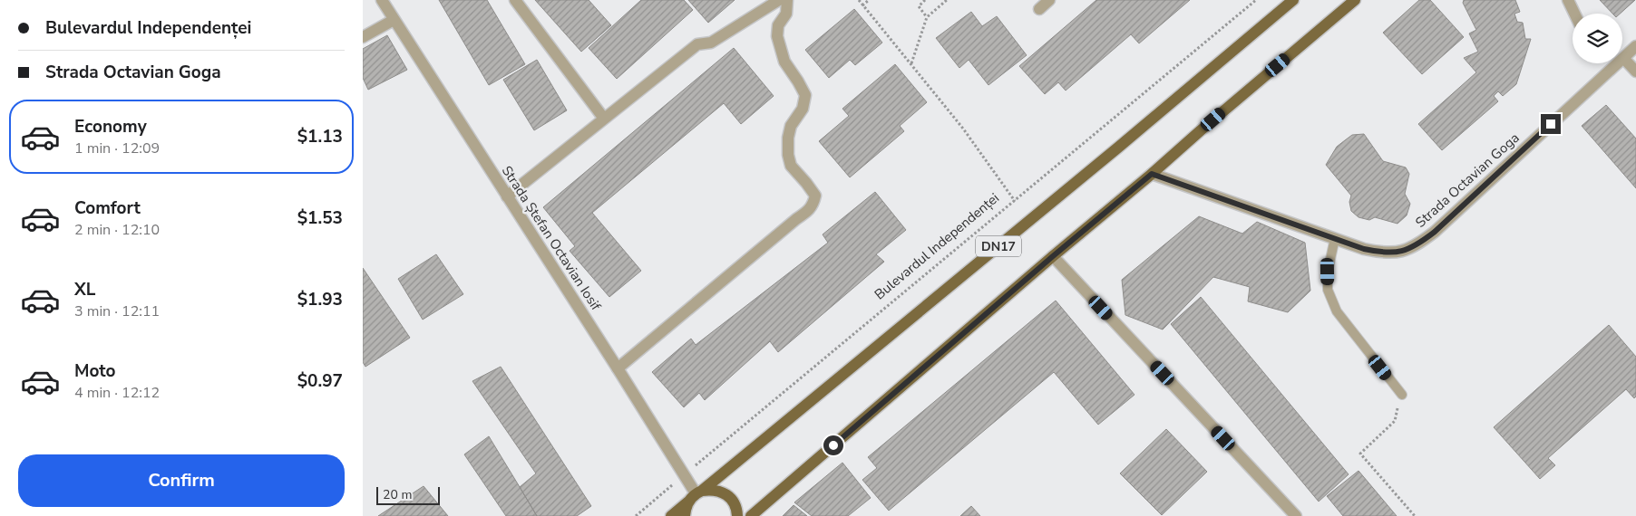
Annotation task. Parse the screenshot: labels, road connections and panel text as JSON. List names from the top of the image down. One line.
{"streets":{"main road":["DN17"],"street":["Strada Octavian Goga","Strada Ștefan Octavian Iosif"],"path":["Bulevardul Independenței"]},"crossings":[["Strada Octavian Goga","DN17"],["Strada Ștefan Octavian Iosif","Bulevardul Independenței"],["Strada Ștefan Octavian Iosif","DN17"]],"scale_bar":"20 m","page":{"banner":["Bulevardul Independenței","Strada Octavian Goga"],"list":[{"name":"Economy","note":"1 min · 12:09","value":"$1.13"},{"name":"Comfort","note":"2 min · 12:10","value":"$1.53"},{"name":"XL","note":"3 min · 12:11","value":"$1.93"},{"name":"Moto","note":"4 min · 12:12","value":"$0.97"}],"buttons":"Confirm","scale":"20 m"}}
